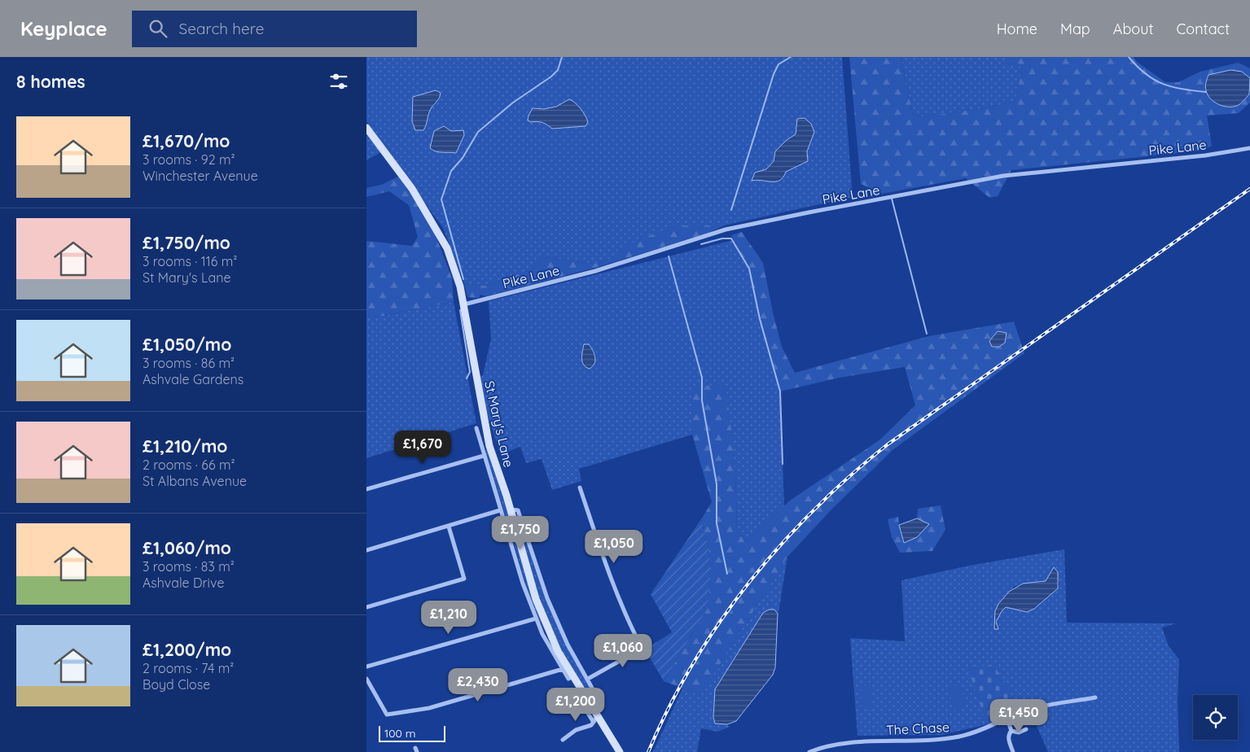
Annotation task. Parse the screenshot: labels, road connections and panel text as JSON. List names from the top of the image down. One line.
{"streets":{"main road":["St Mary's Lane"],"street":["Pike Lane","The Chase"]},"crossings":[["Pike Lane","St Mary's Lane"]],"scale_bar":"100 m","page":{"header":"Keyplace","search":"Search here","nav":["Home","Map","About","Contact"],"heading":"8 homes","list":[{"name":"£1,670/mo","note":"3 rooms · 92 m² · Winchester Avenue"},{"name":"£1,750/mo","note":"3 rooms · 116 m² · St Mary's Lane"},{"name":"£1,050/mo","note":"3 rooms · 86 m² · Ashvale Gardens"},{"name":"£1,210/mo","note":"2 rooms · 66 m² · St Albans Avenue"},{"name":"£1,060/mo","note":"3 rooms · 83 m² · Ashvale Drive"},{"name":"£1,200/mo","note":"2 rooms · 74 m² · Boyd Close"}],"price":["£1,670","£1,750","£1,050","£1,210","£1,060","£2,430","£1,200","£1,450"],"scale":"100 m"}}
